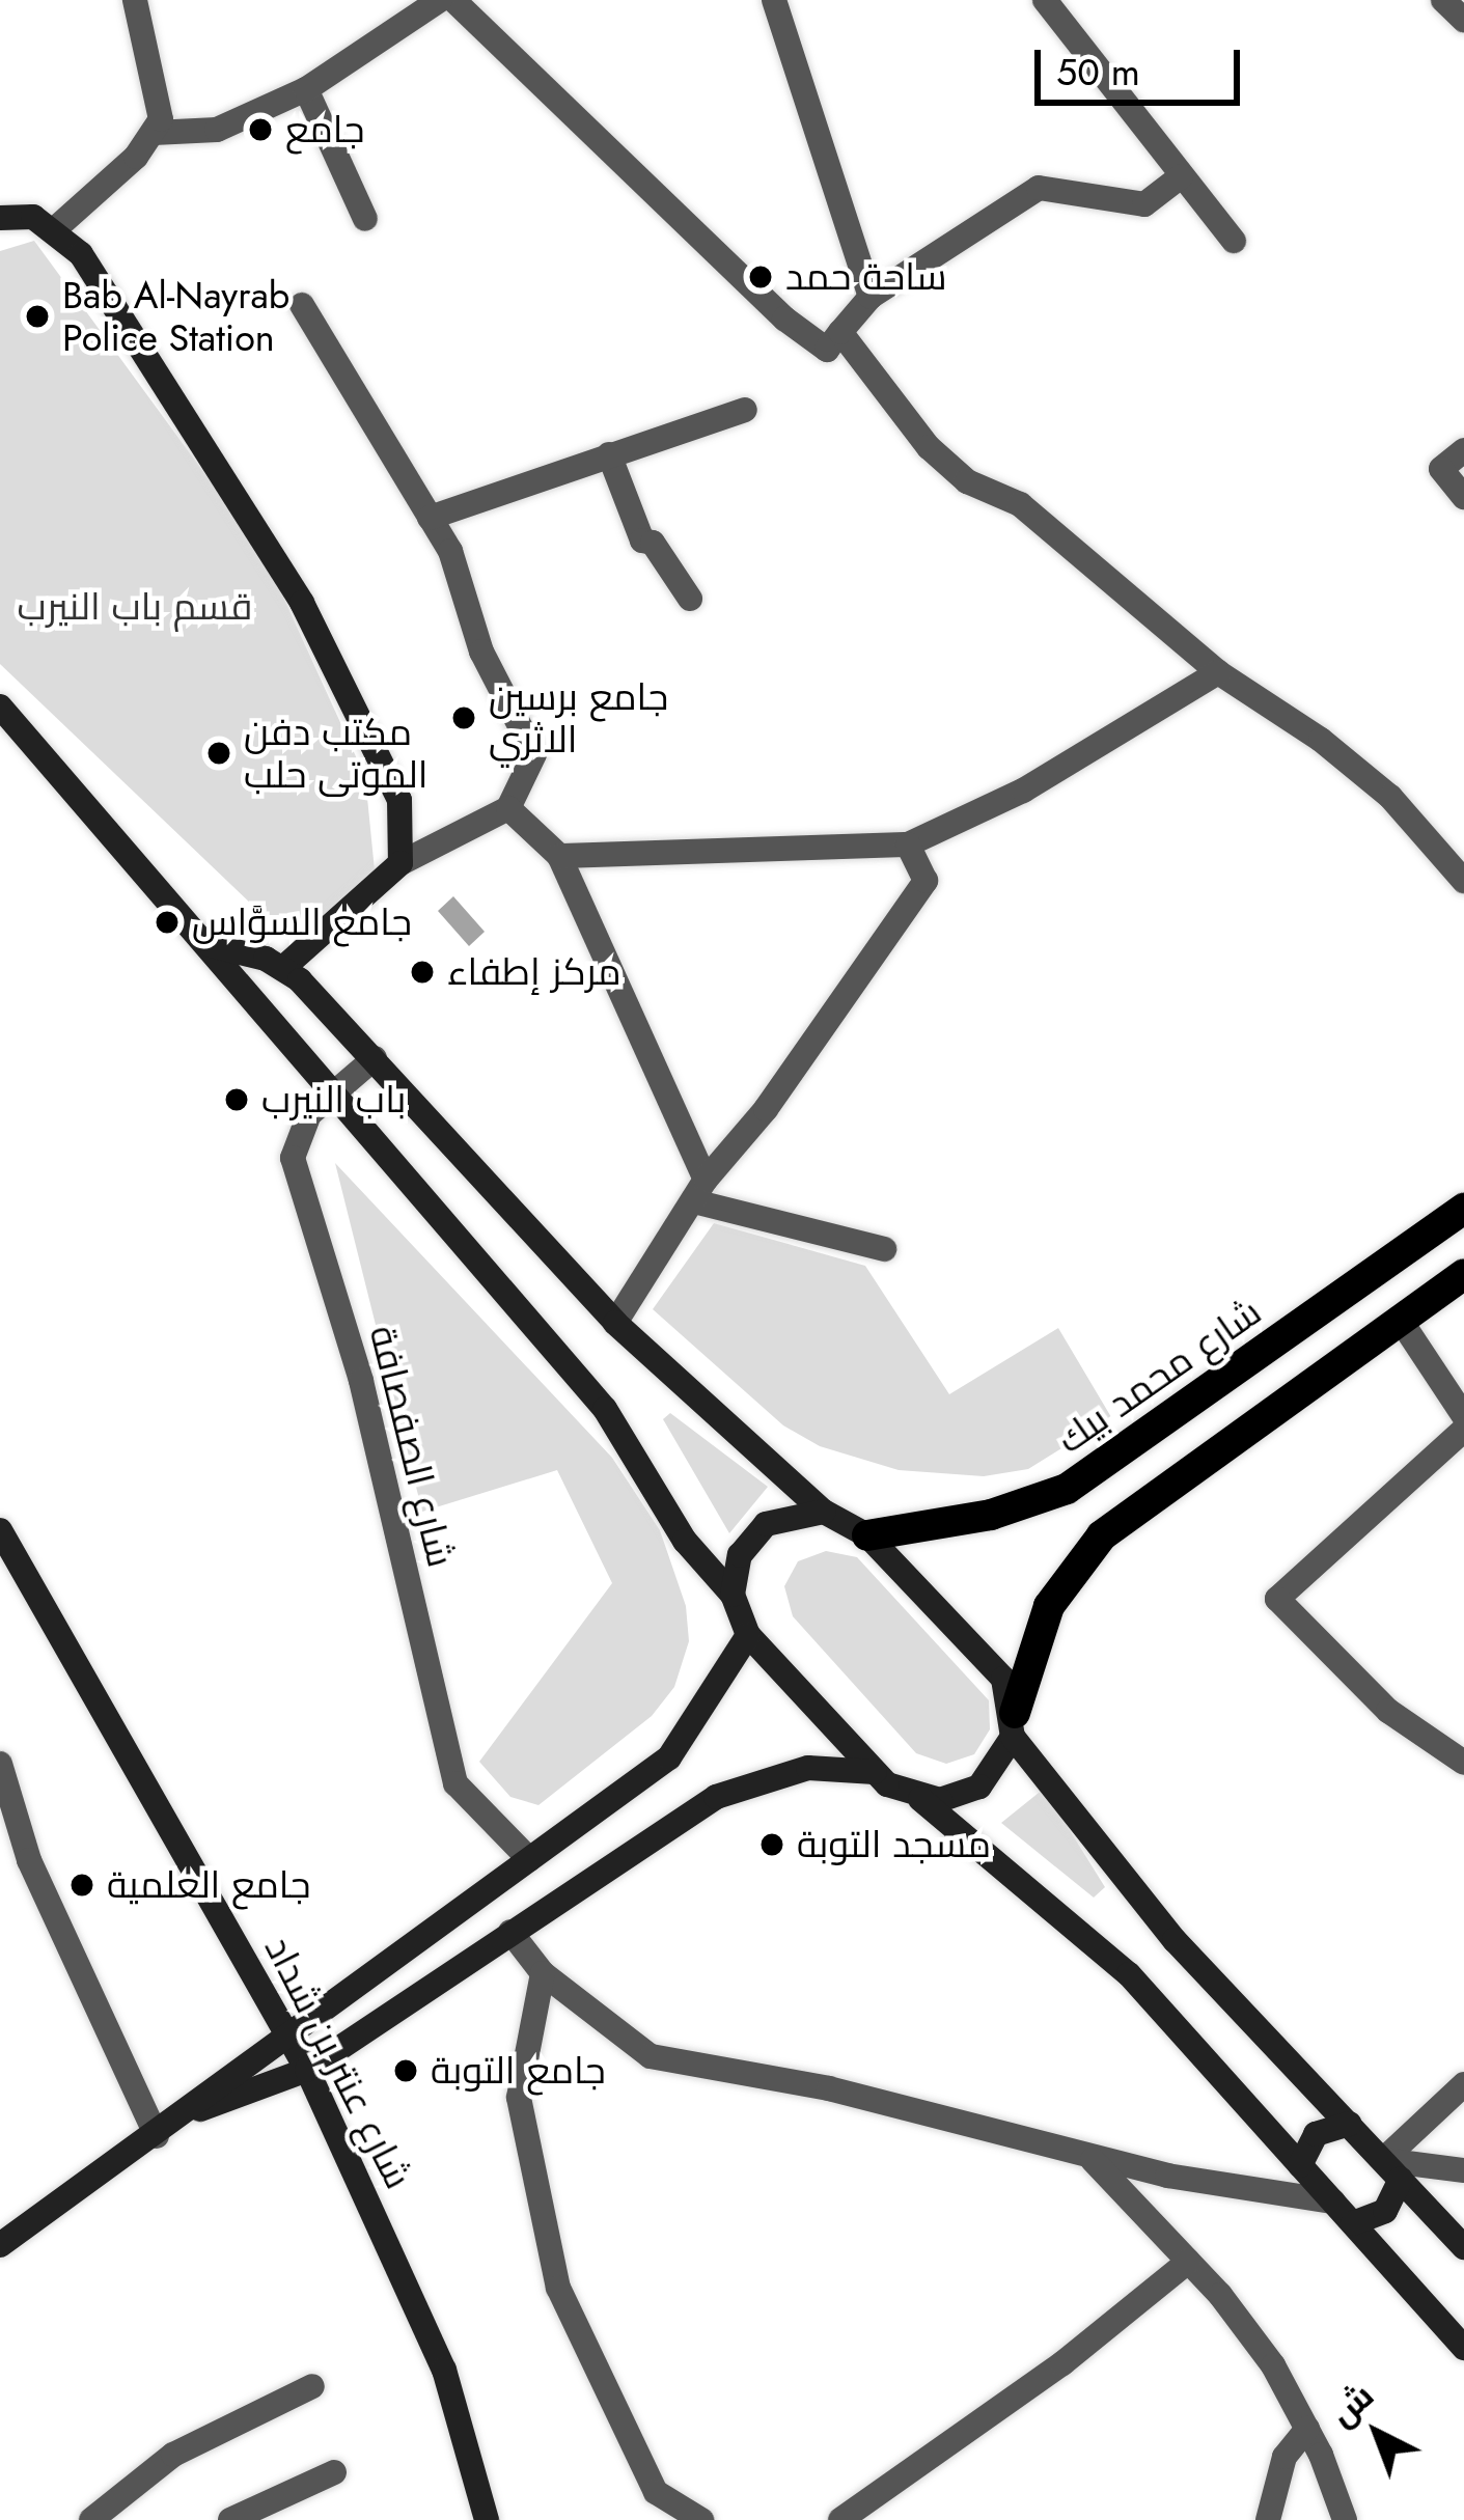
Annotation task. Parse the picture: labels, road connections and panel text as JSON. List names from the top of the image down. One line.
{"streets":{"main road":["شارع محمد بيك","شارع عنتر بن شداد"],"street":["شارع الصفصافة"]},"parks":["قسم باب النيرب"],"places":["جامع","ساحة حمد","Bab Al-Nayrab Police Station","جامع برسين الاثري","مكتب دفن الموتى حلب","جامع السوَّاس","مركز إطفاء","باب النيرب","مسجد التوبة","جامع العلمية","جامع التوبة"],"scale_bar":"50 m","north":"top left"}
